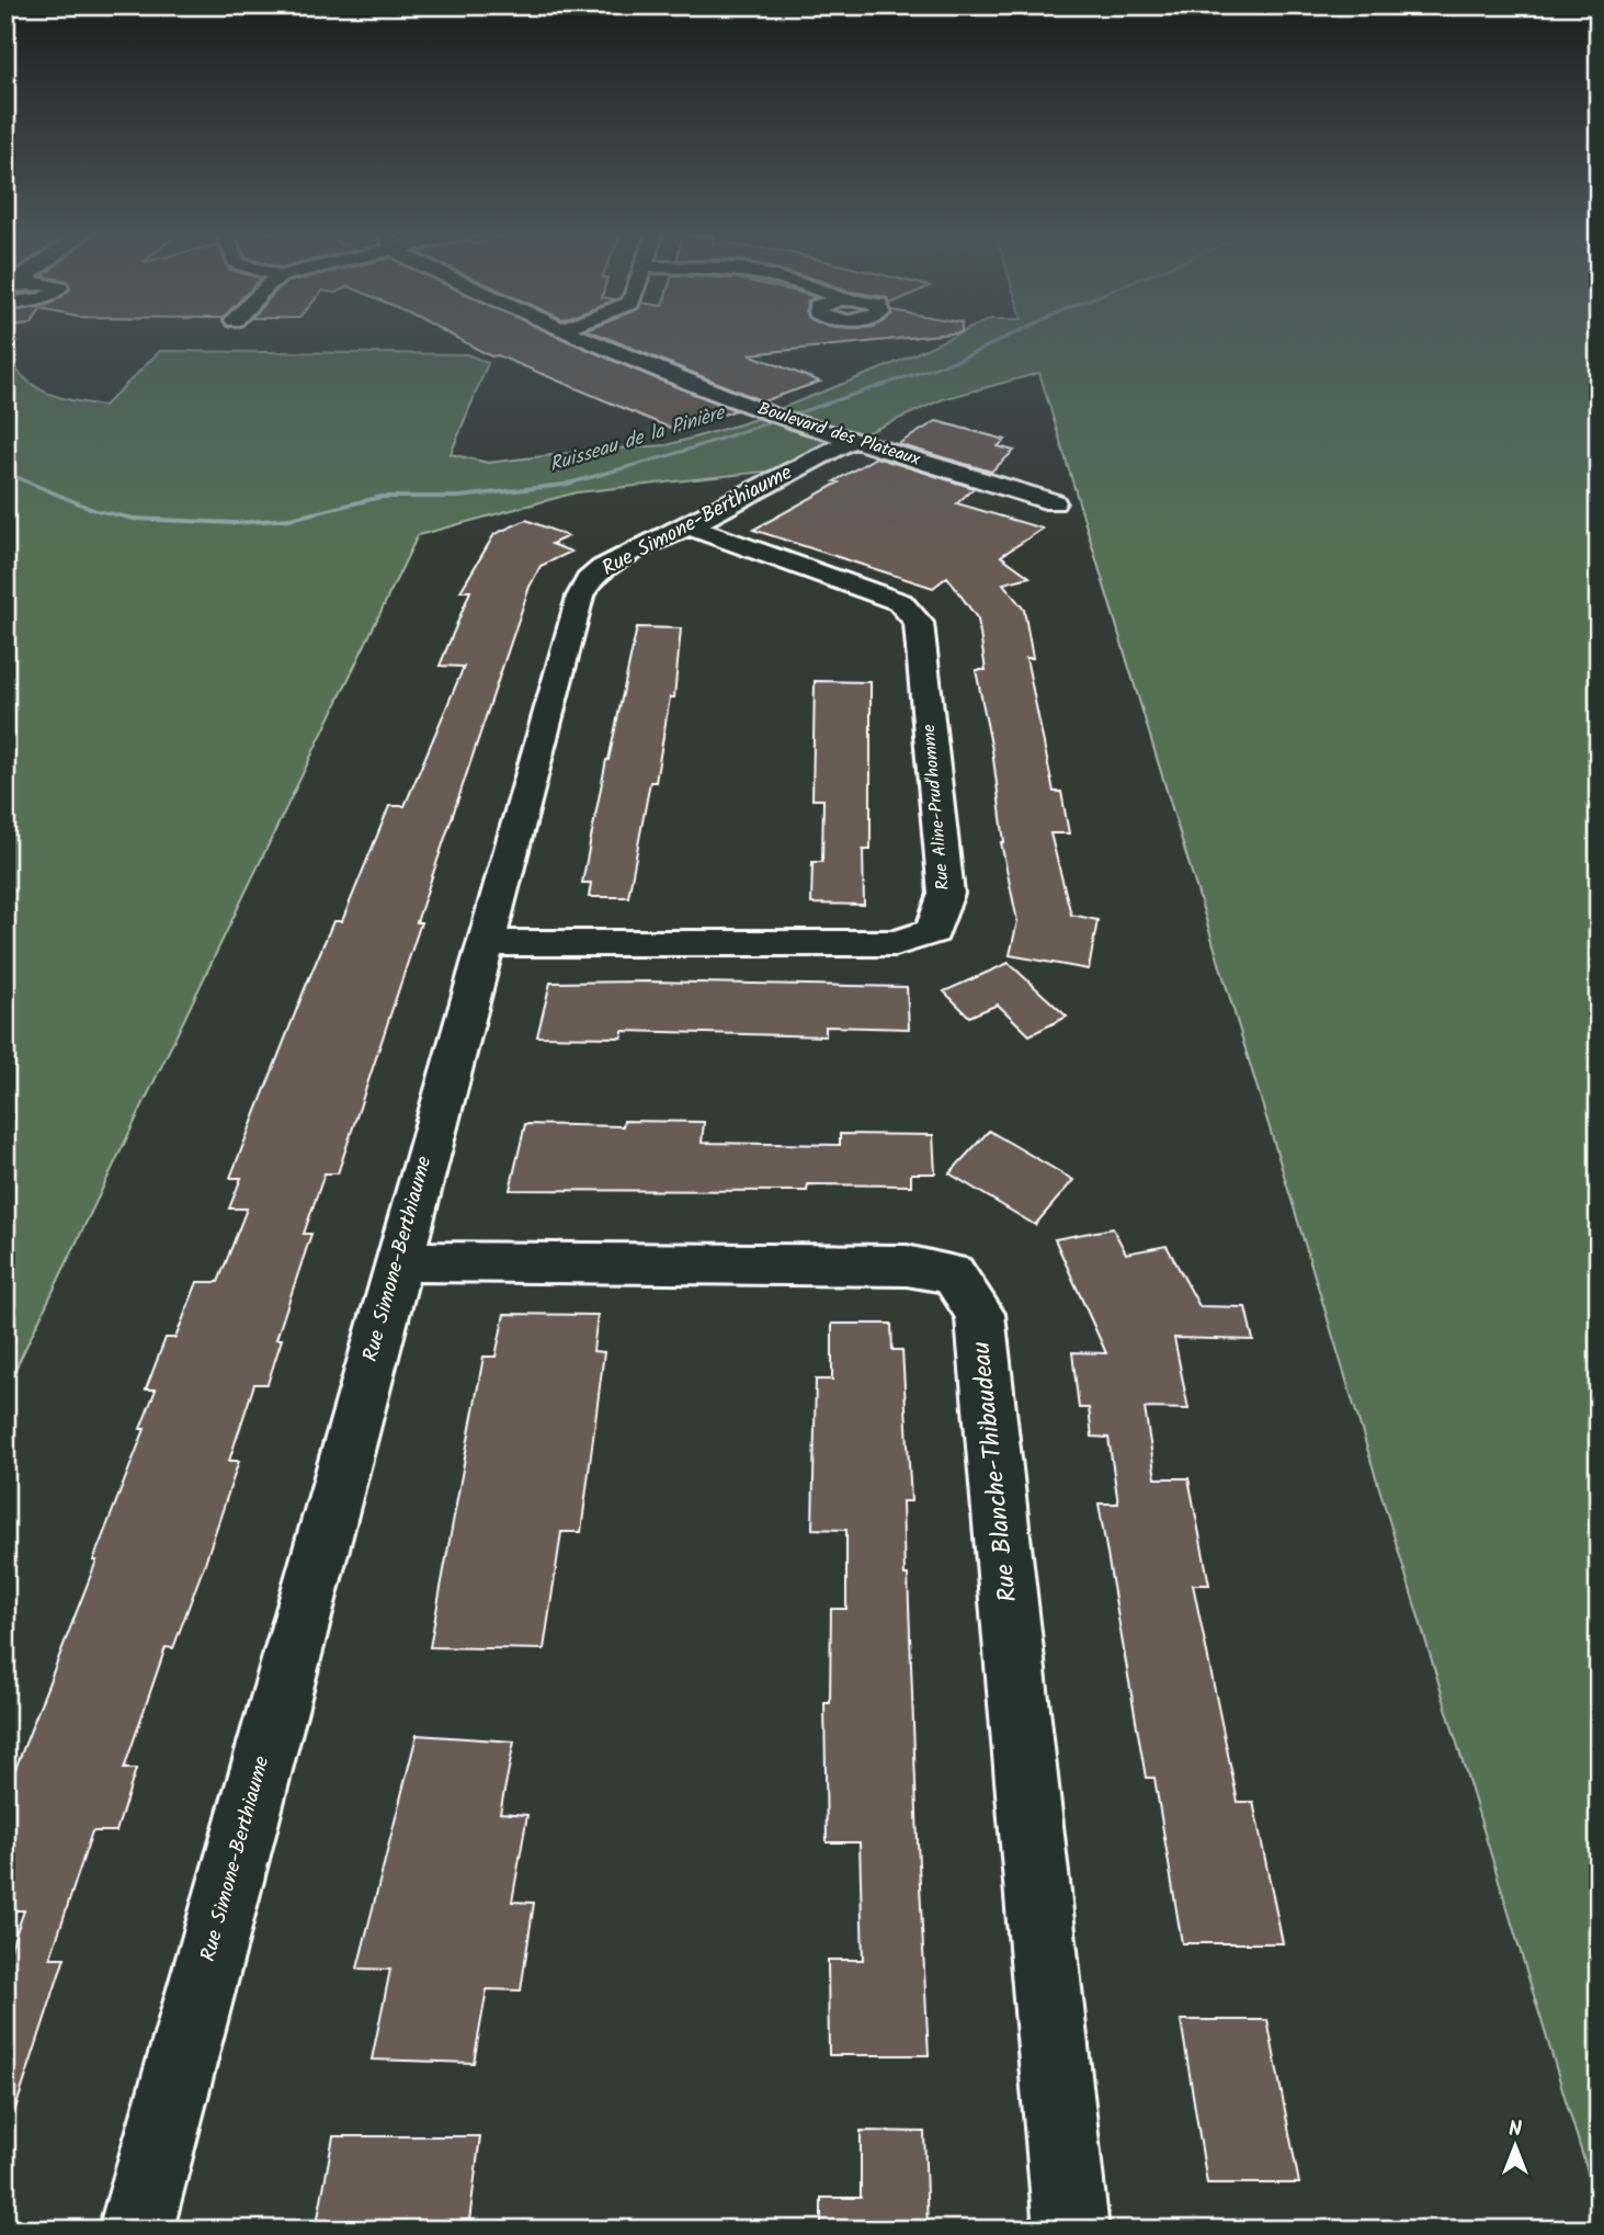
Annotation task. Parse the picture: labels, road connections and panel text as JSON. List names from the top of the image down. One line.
{"streets":{"street":["Boulevard des Plateaux","Rue Simone-Berthiaume","Rue Aline-Prud'homme","Rue Blanche-Thibaudeau"]},"crossings":[["Boulevard des Plateaux","Rue Simone-Berthiaume"],["Rue Simone-Berthiaume","Rue Aline-Prud'homme"],["Rue Simone-Berthiaume","Rue Blanche-Thibaudeau"]],"water":["Ruisseau de la Pinière"],"north":"top"}
